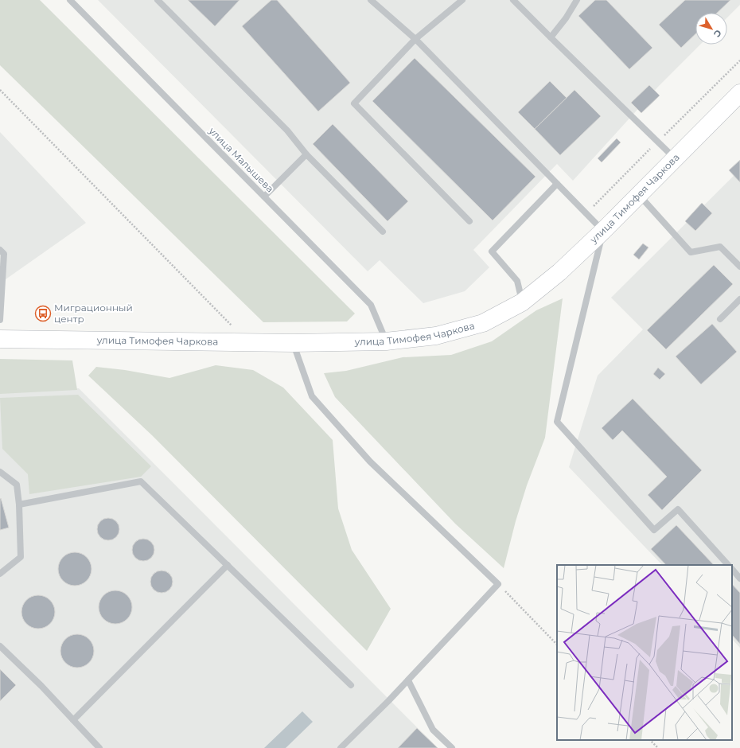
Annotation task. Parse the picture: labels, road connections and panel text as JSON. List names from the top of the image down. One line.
{"streets":{"main road":["улица Тимофея Чаркова"],"lane":["улица Малышева"]},"crossings":[["улица Малышева","улица Тимофея Чаркова"]],"places":{"bus stop":["Миграционный центр"]},"north":"bottom right"}
